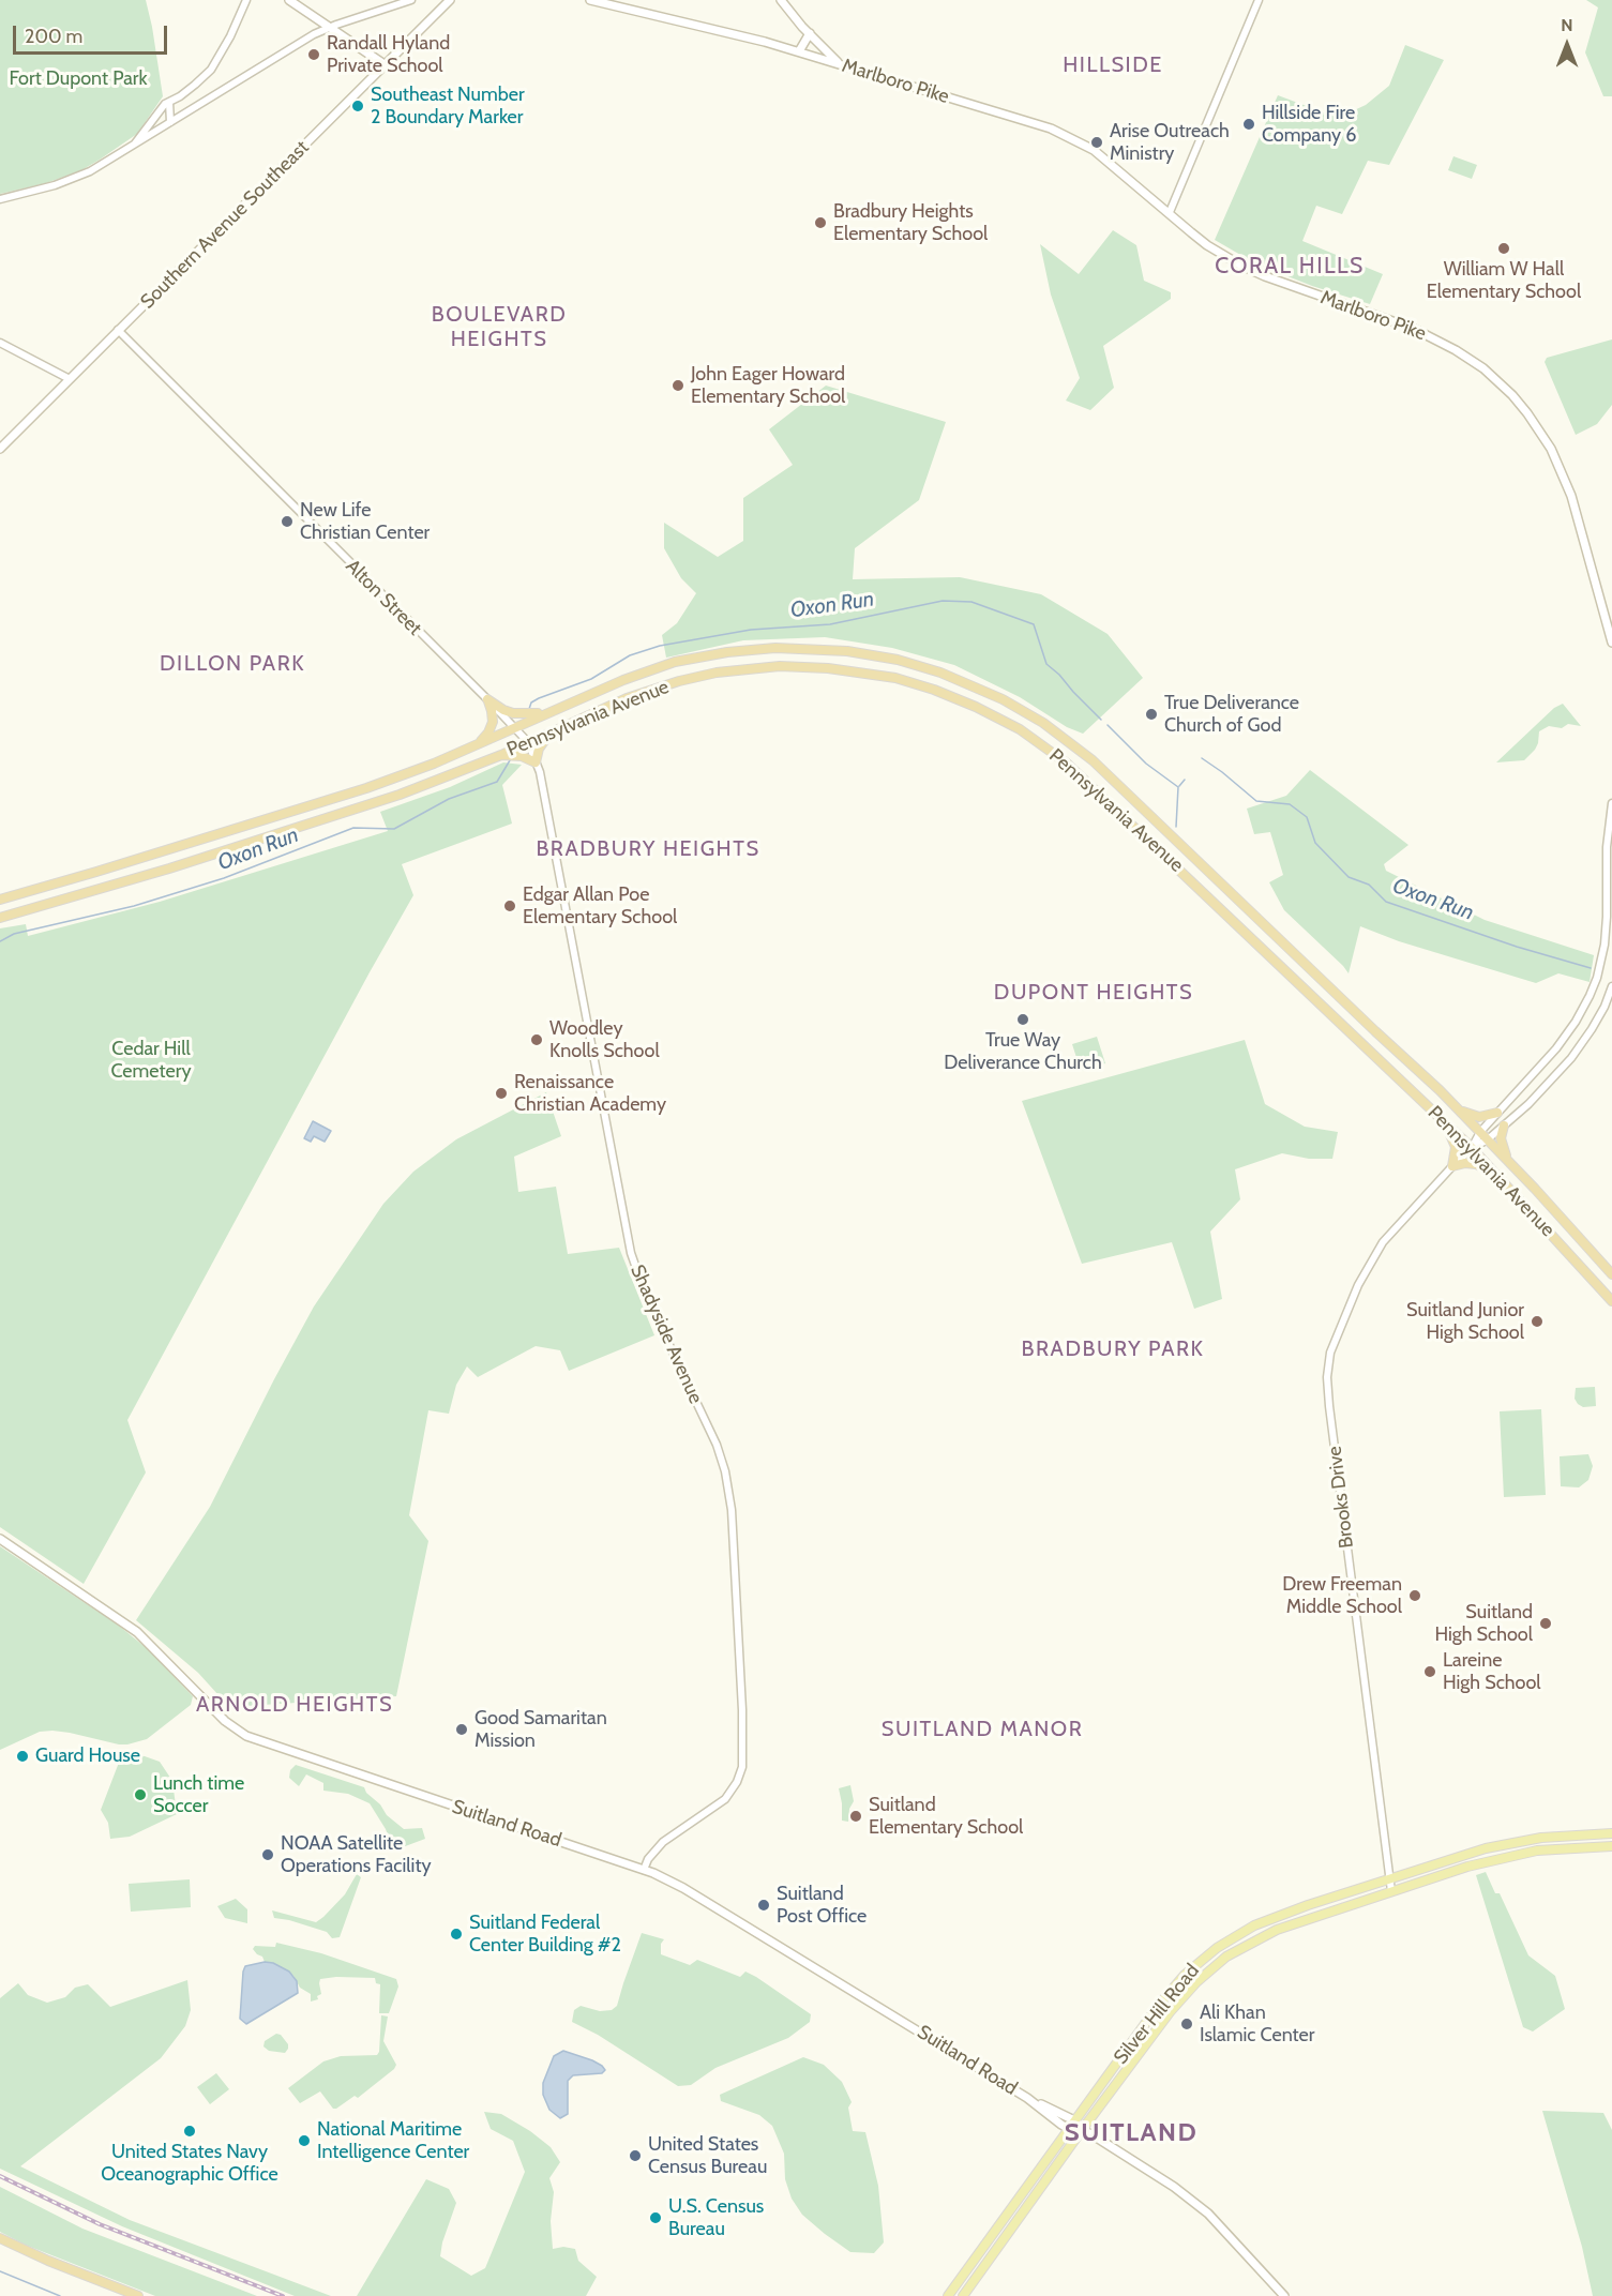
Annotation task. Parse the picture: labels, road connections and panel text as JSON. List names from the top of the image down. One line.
{"streets":{"highway":["Pennsylvania Avenue"],"main road":["Marlboro Pike","Southern Avenue Southeast","Suitland Road","Silver Hill Road"],"street":["Alton Street","Shadyside Avenue","Brooks Drive"]},"crossings":[["Southern Avenue Southeast","Alton Street"],["Alton Street","Pennsylvania Avenue"],["Alton Street","Shadyside Avenue"],["Pennsylvania Avenue","Shadyside Avenue"],["Pennsylvania Avenue","Brooks Drive"],["Shadyside Avenue","Suitland Road"],["Brooks Drive","Silver Hill Road"],["Suitland Road","Silver Hill Road"]],"districts":["HILLSIDE","CORAL HILLS","BOULEVARD HEIGHTS","DILLON PARK","BRADBURY HEIGHTS","DUPONT HEIGHTS","BRADBURY PARK","ARNOLD HEIGHTS","SUITLAND MANOR","SUITLAND"],"water":["Oxon Run"],"parks":["Fort Dupont Park","Cedar Hill Cemetery"],"places":["Randall Hyland Private School","Southeast Number 2 Boundary Marker","Hillside Fire Company 6","Arise Outreach Ministry","Bradbury Heights Elementary School","William W Hall Elementary School","John Eager Howard Elementary School","New Life Christian Center","True Deliverance Church of God","Edgar Allan Poe Elementary School","True Way Deliverance Church","Woodley Knolls School","Renaissance Christian Academy","Suitland Junior High School","Drew Freeman Middle School","Suitland High School","Lareine High School","Good Samaritan Mission","Guard House","Lunch time Soccer","Suitland Elementary School","NOAA Satellite Operations Facility","Suitland Post Office","Suitland Federal Center Building #2","Ali Khan Islamic Center","United States Navy Oceanographic Office","National Maritime Intelligence Center","United States Census Bureau","U.S. Census Bureau"],"scale_bar":"200 m","north":"top"}
